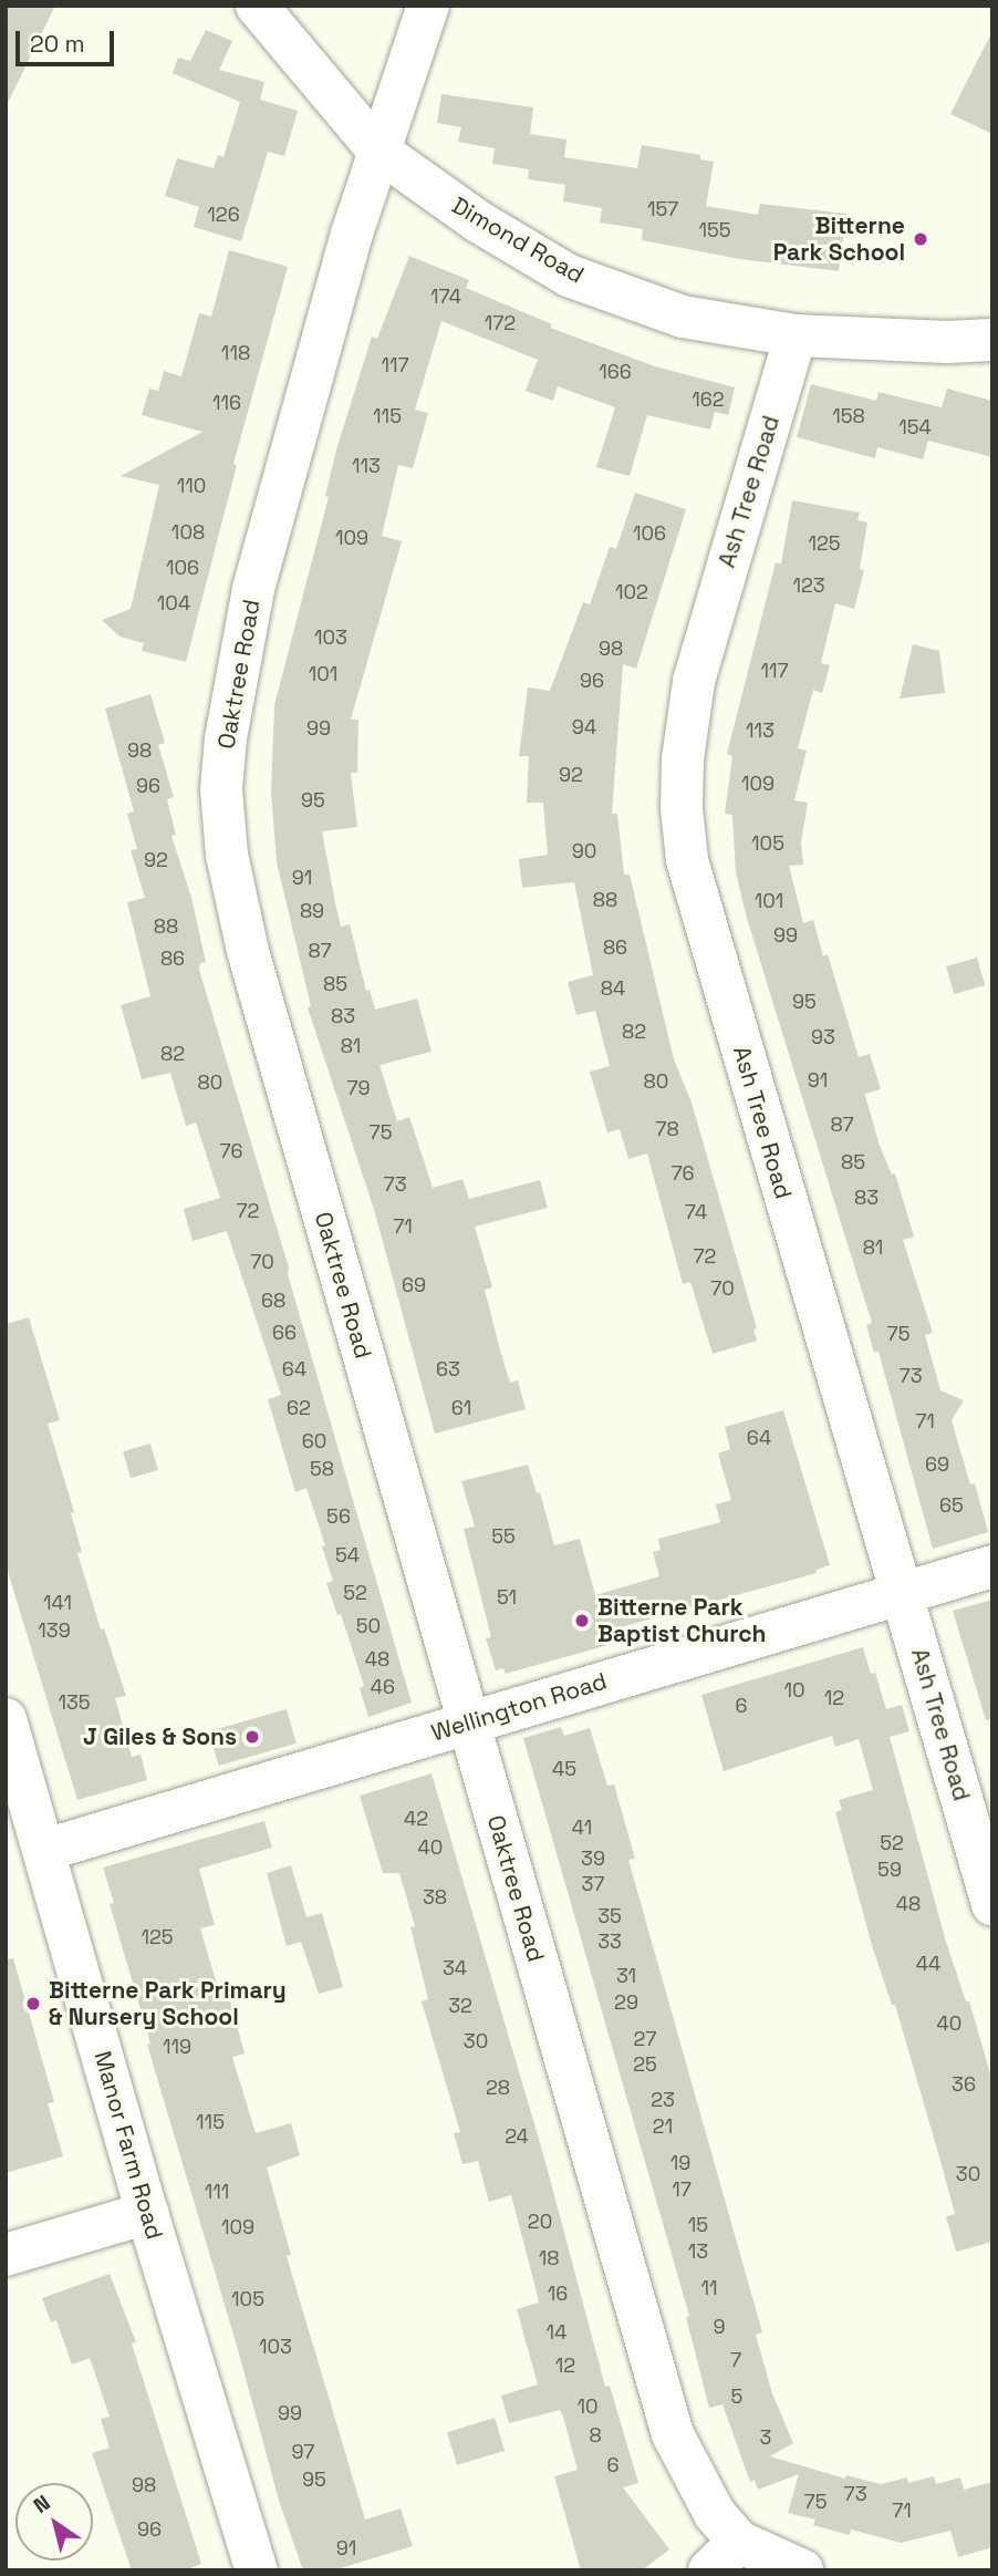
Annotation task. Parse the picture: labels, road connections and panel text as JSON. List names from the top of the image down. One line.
{"streets":{"street":["Dimond Road","Ash Tree Road","Oaktree Road","Wellington Road","Manor Farm Road"]},"crossings":[["Dimond Road","Ash Tree Road"],["Dimond Road","Oaktree Road"],["Ash Tree Road","Wellington Road"],["Oaktree Road","Wellington Road"],["Wellington Road","Manor Farm Road"]],"places":["Bitterne Park School","Bitterne Park Baptist Church","J Giles & Sons","Bitterne Park Primary & Nursery School"],"house_numbers":["157","126","155","174","172","118","117","166","162","116","115","158","154","113","110","108","106","109","125","106","123","102","104","103","98","117","101","96","94","99","113","98","92","109","96","95","105","90","92","91","88","101","89","88","99","86","87","86","85","84","95","83","82","93","81","82","91","80","80","79","87","78","75","76","85","76","73","83","72","74","71","81","72","70","69","70","68","66","75","64","63","73","62","61","71","64","60","69","58","65","56","55","54","52","51","141","50","139","48","46","10","12","135","6","45","42","41","52","40","39","59","37","38","48","35","125","33","44","34","31","29","32","40","27","30","119","25","36","28","23","115","21","24","19","30","17","111","20","15","109","13","18","11","16","105","9","14","103","7","12","5","10","99","8","3","97","6","95","98","73","75","71","96","91"],"scale_bar":"20 m","north":"top left"}
